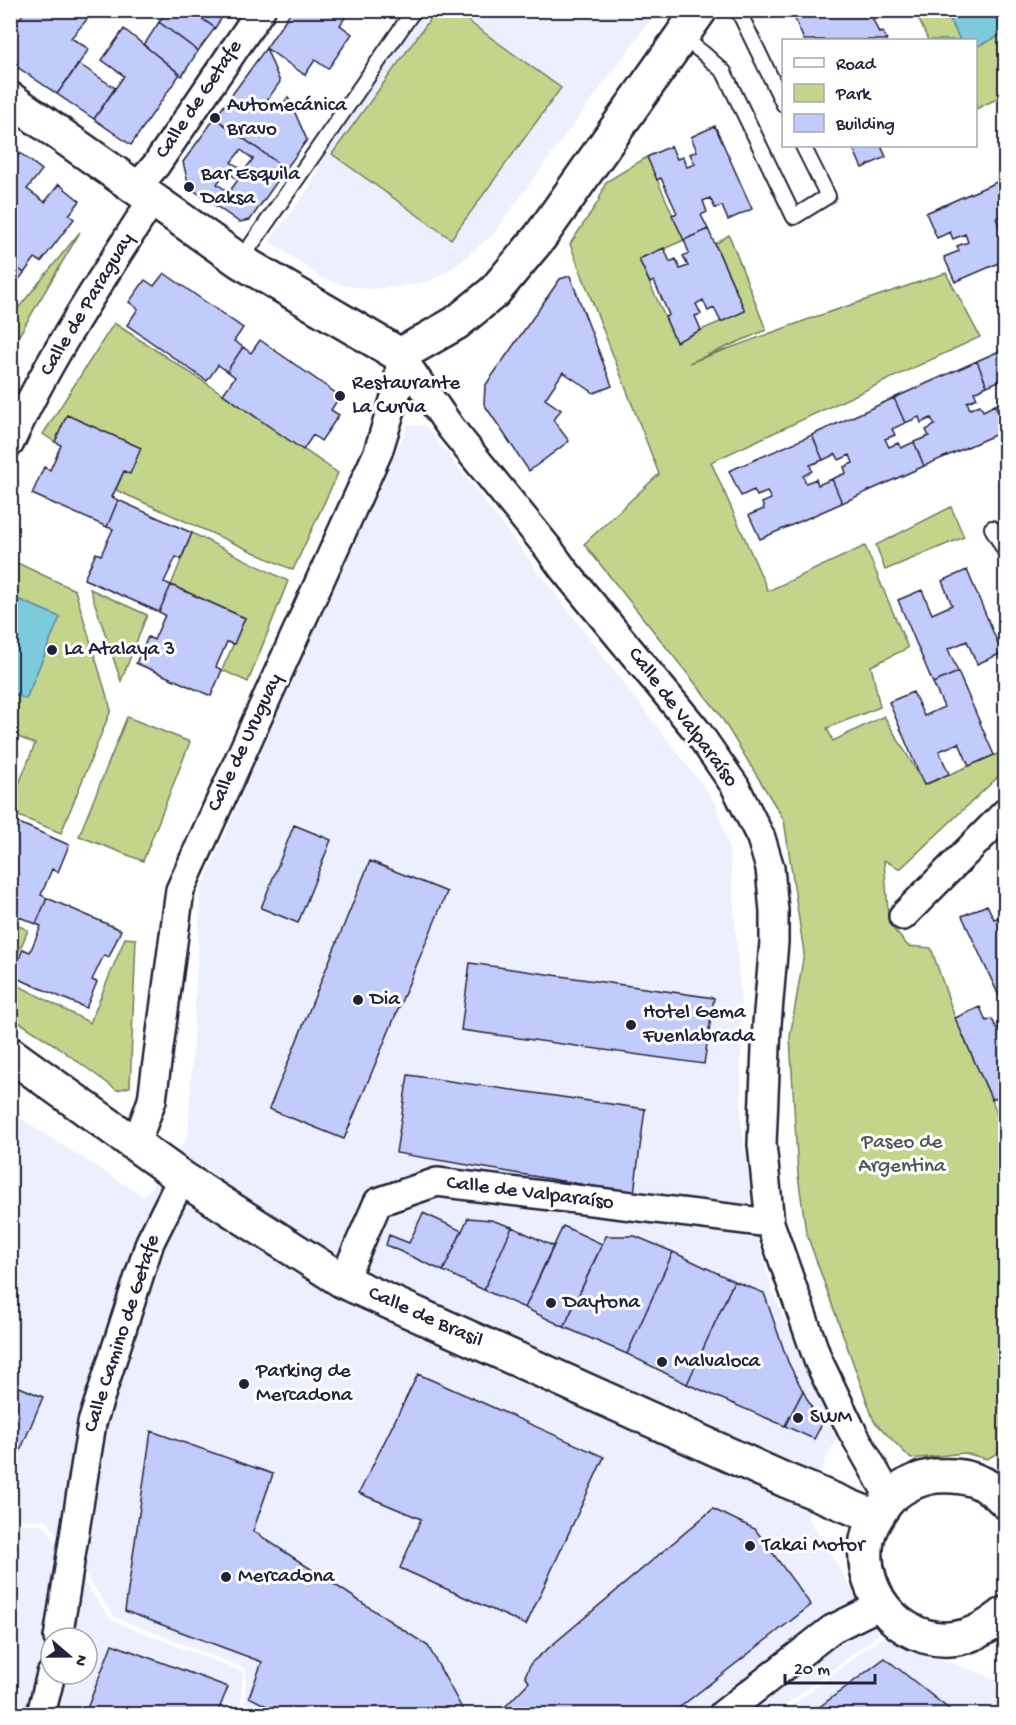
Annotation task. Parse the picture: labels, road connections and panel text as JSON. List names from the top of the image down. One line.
{"streets":{"street":["Calle de Getafe","Calle de Paraguay","Calle de Valparaíso","Calle de Uruguay","Calle de Brasil","Calle Camino de Getafe"]},"crossings":[["Calle de Getafe","Calle de Paraguay"],["Calle de Valparaíso","Calle de Uruguay"],["Calle de Valparaíso","Calle de Brasil"],["Calle de Uruguay","Calle de Brasil"],["Calle de Brasil","Calle Camino de Getafe"]],"parks":["Paseo de Argentina"],"places":["Automecánica Bravo","Bar Esquila Daksa","Restaurante La Curva","La Atalaya 3","Dia","Hotel Gema Fuenlabrada","Daytona","Malvaloca","Parking de Mercadona","SWM","Takai Motor","Mercadona"],"legend":["Road","Park","Building"],"scale_bar":"20 m","north":"right"}
